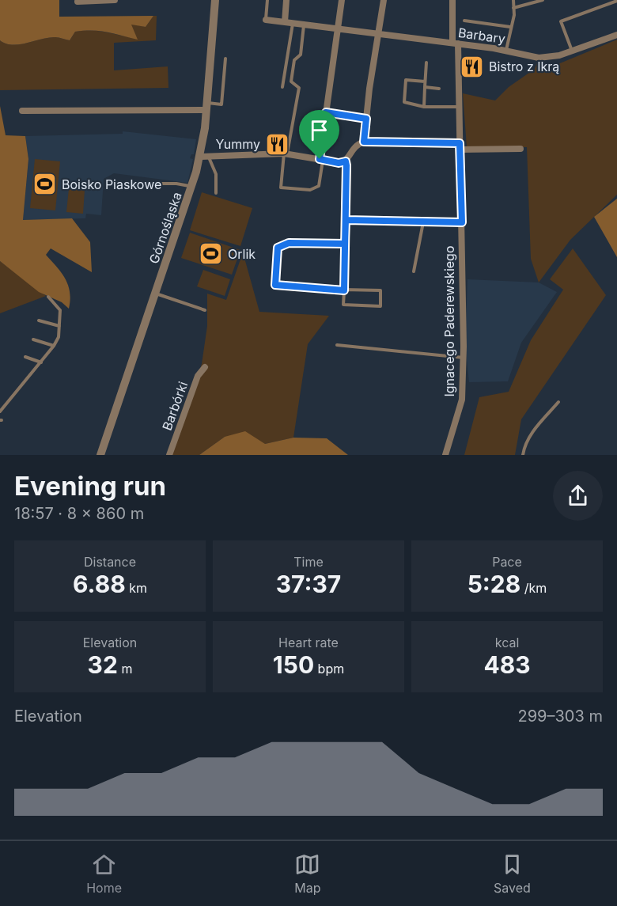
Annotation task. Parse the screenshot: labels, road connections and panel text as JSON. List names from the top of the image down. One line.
{"streets":{"street":["Barbary","Górnośląska","Ignacego Paderewskiego","Barbórki"]},"crossings":[["Barbary","Ignacego Paderewskiego"]],"places":{"restaurant":["Bistro z Ikrą","Yummy"],"sports":["Boisko Piaskowe","Orlik"]},"page":{"heading":["Evening run","18:57 · 8 × 860 m"],"stats":[["Distance","6.88 km"],["Time","37:37"],["Pace","5:28 /km"],["Elevation","32 m"],["Heart rate","150 bpm"],["kcal","483"]],"chart":["Elevation","299–303 m"],"tabs":["Home","Map","Saved"]}}
